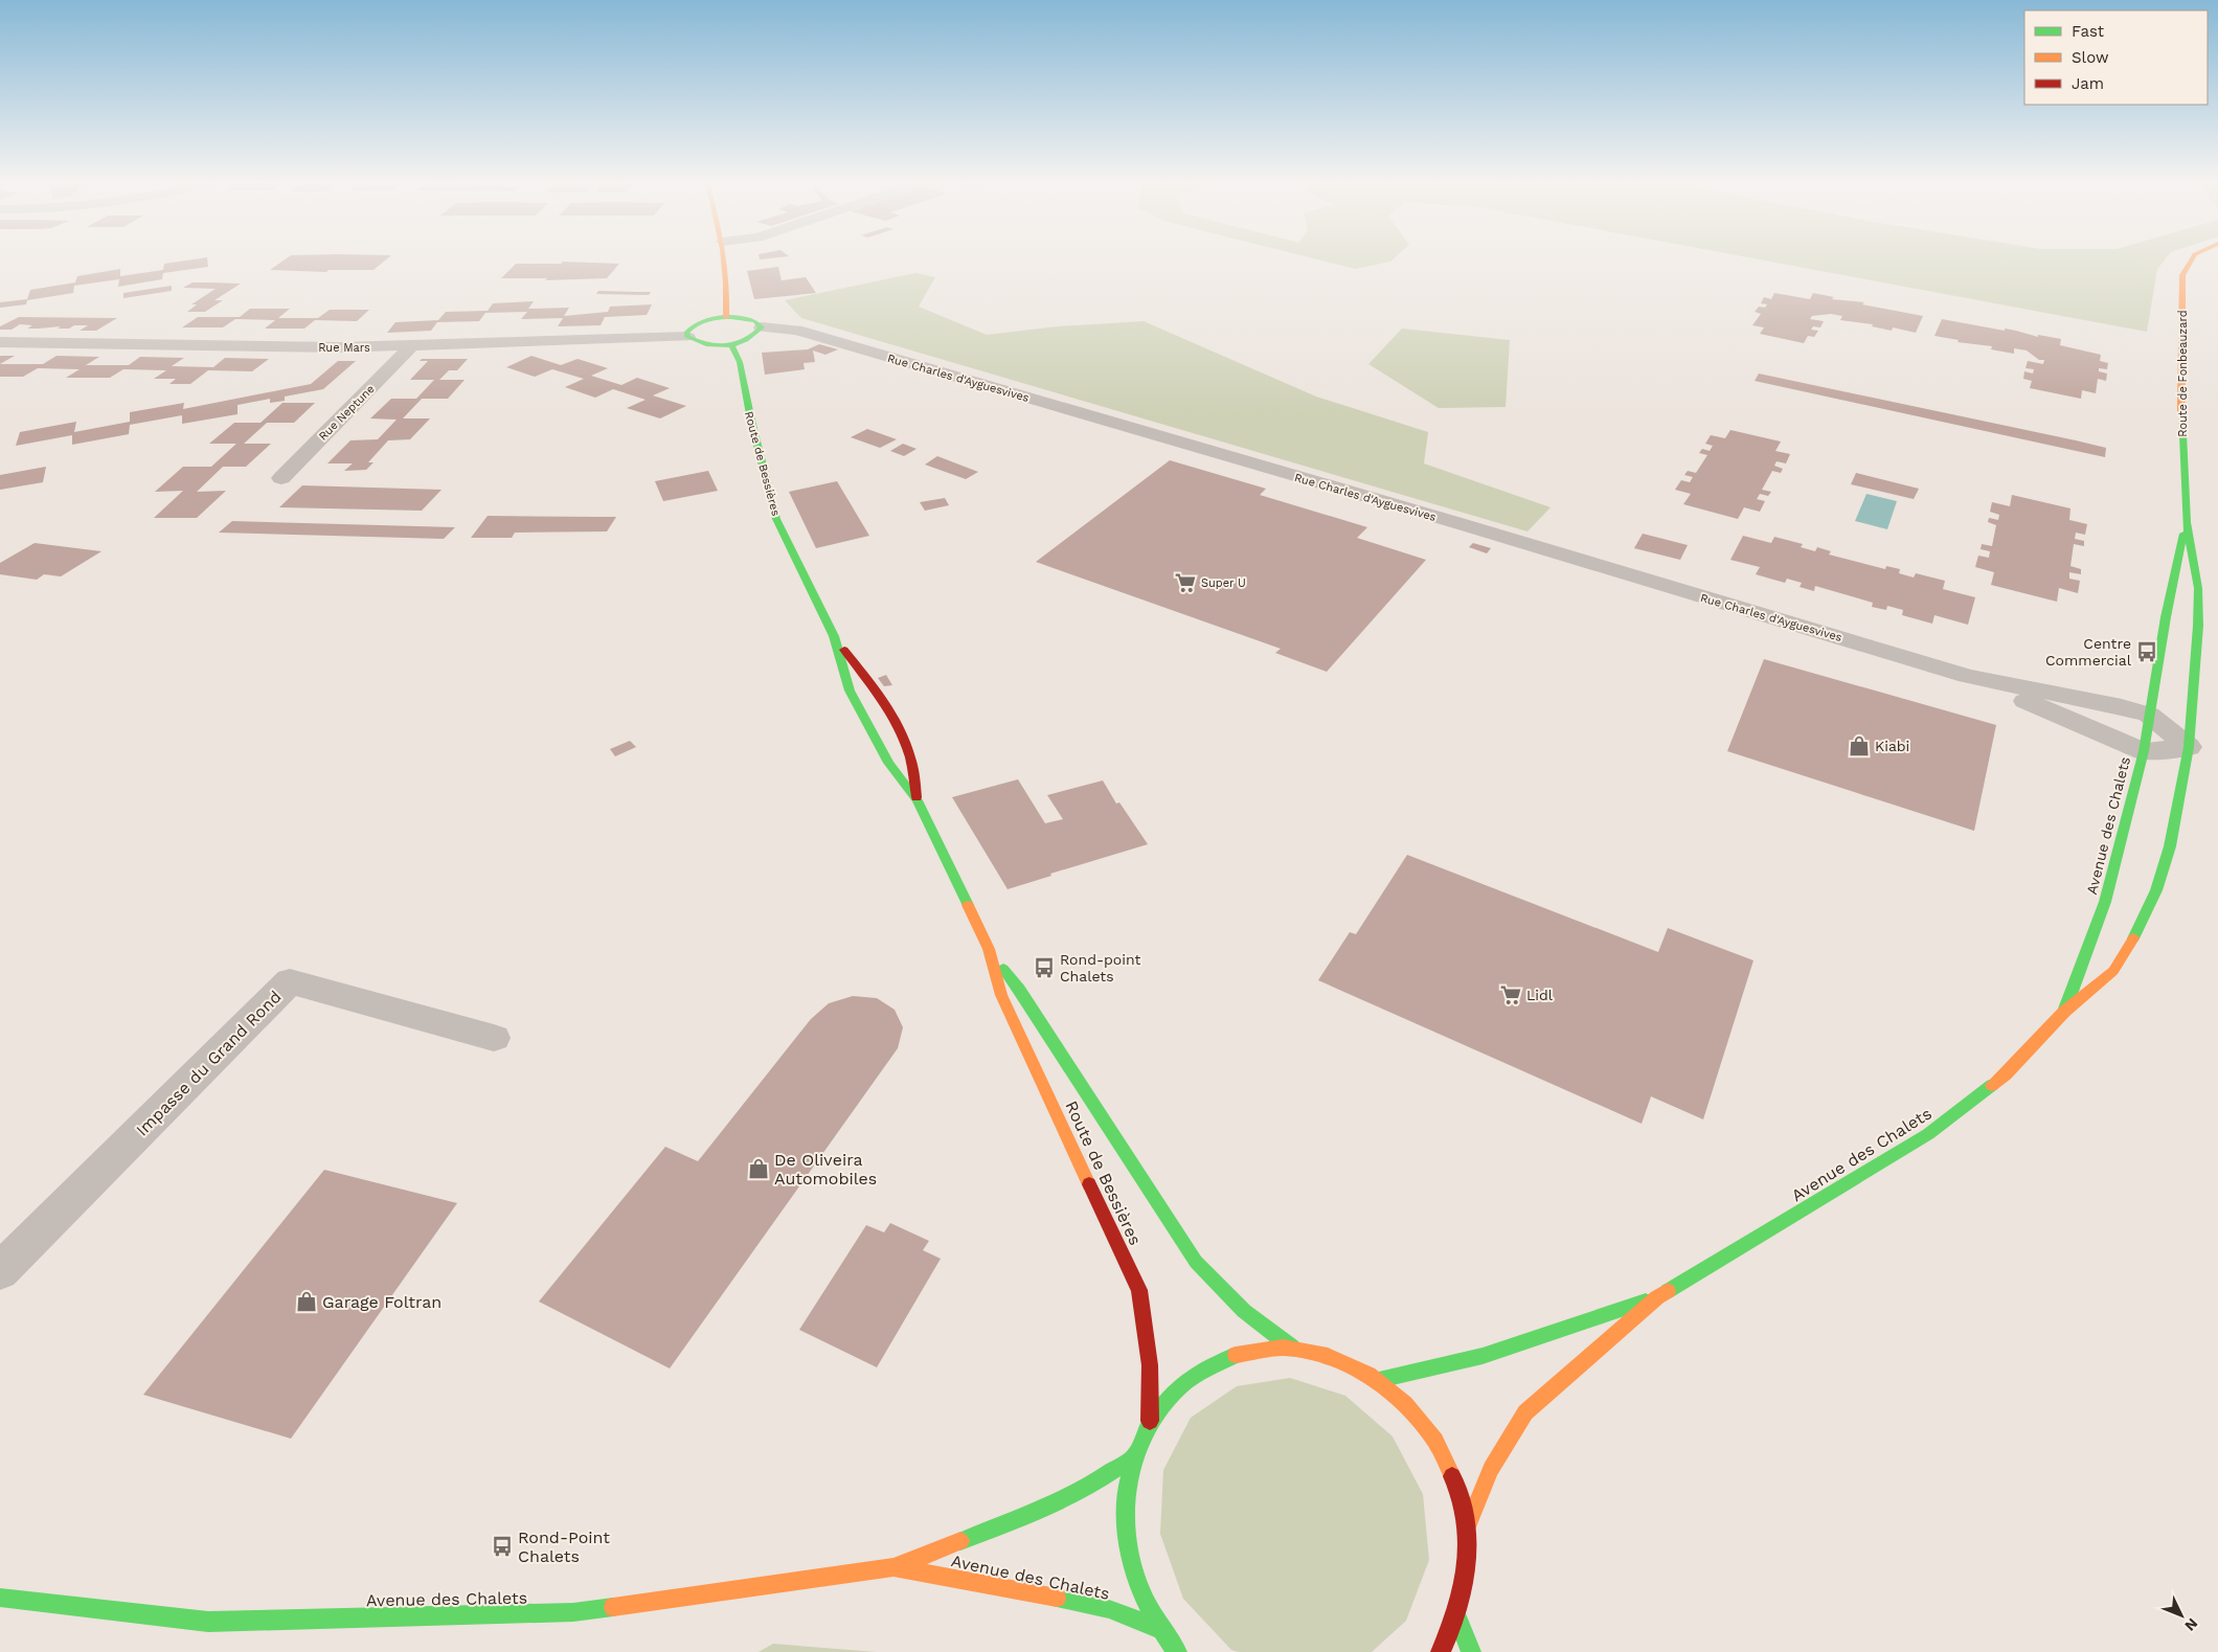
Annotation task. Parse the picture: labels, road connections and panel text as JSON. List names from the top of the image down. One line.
{"streets":{"street":["Rue Mars","Route de Fonbeauzard","Rue Charles d'Ayguesvives","Rue Neptune","Route de Bessières","Avenue des Chalets","Impasse du Grand Rond"]},"crossings":[["Rue Mars","Rue Neptune"],["Route de Fonbeauzard","Rue Charles d'Ayguesvives"],["Route de Fonbeauzard","Avenue des Chalets"],["Rue Charles d'Ayguesvives","Avenue des Chalets"],["Route de Bessières","Avenue des Chalets"]],"places":{"supermarket":["Super U","Lidl"],"bus stop":["Centre Commercial","Rond-point Chalets","Rond-Point Chalets"],"shop":["Kiabi","De Oliveira Automobiles","Garage Foltran"]},"legend":["Fast","Slow","Jam"],"north":"bottom right"}
